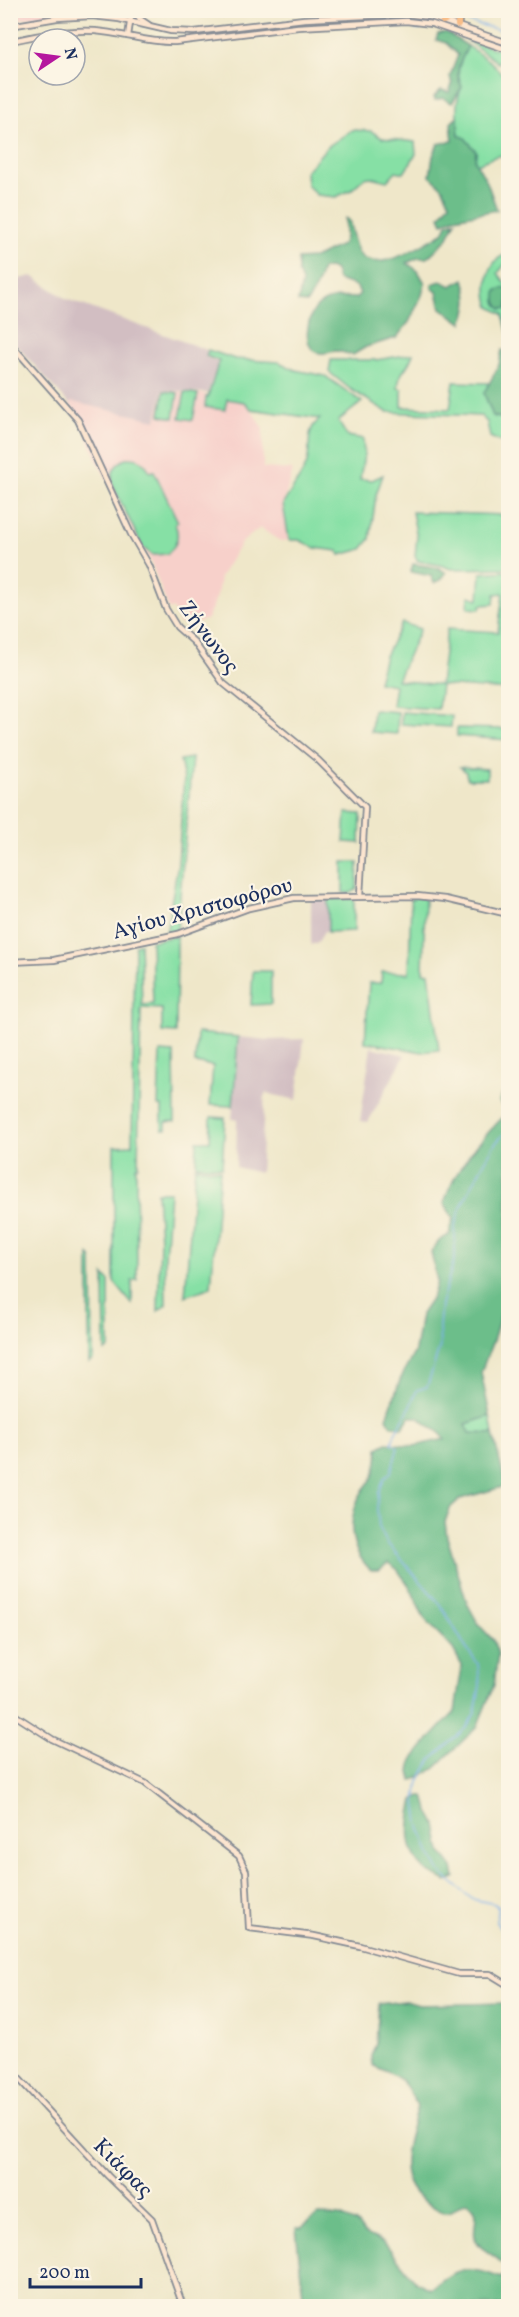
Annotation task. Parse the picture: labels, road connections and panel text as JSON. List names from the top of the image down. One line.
{"streets":{"street":["Ζήνωνος","Αγίου Χριστοφόρου","Κιάφας"]},"crossings":[["Ζήνωνος","Αγίου Χριστοφόρου"]],"scale_bar":"200 m","north":"right"}
